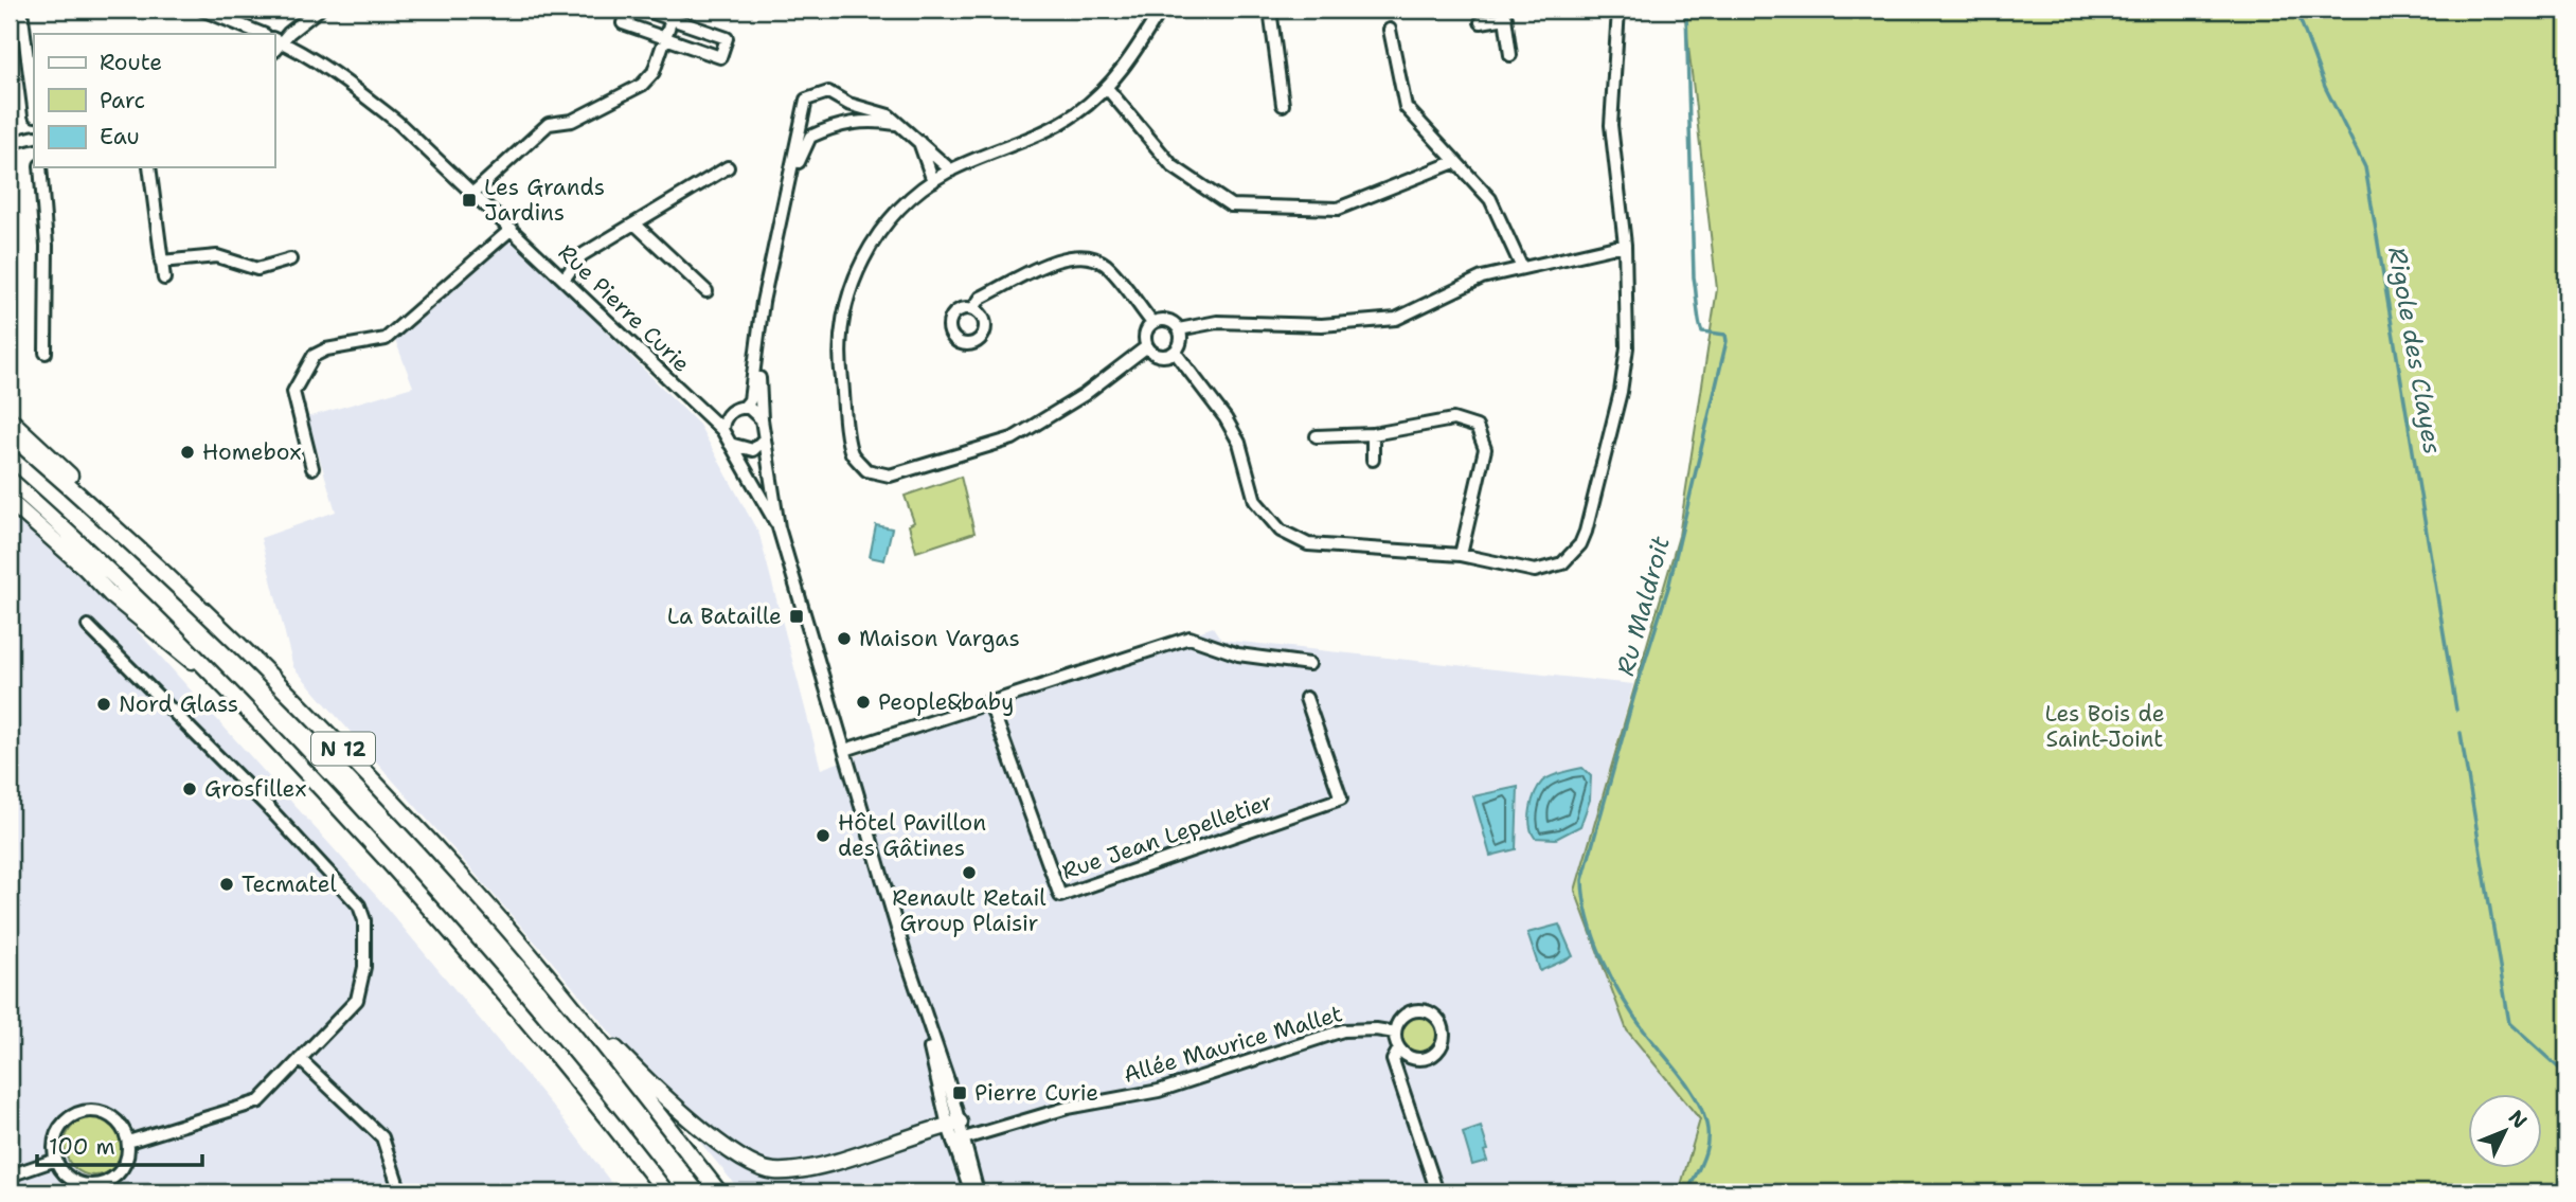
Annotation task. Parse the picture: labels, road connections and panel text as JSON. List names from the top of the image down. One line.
{"streets":{"highway":["N 12"],"street":["Rue Pierre Curie","Rue Jean Lepelletier","Allée Maurice Mallet"]},"crossings":[["Rue Pierre Curie","Allée Maurice Mallet"]],"water":["Rigole des Clayes","Ru Maldroit"],"parks":["Les Bois de Saint-Joint"],"places":{"transit":["Les Grands Jardins","La Bataille","Pierre Curie"],"other":["Homebox","Maison Vargas","People&baby","Nord Glass","Grosfillex","Hôtel Pavillon des Gâtines","Renault Retail Group Plaisir","Tecmatel"]},"legend":["Route","Parc","Eau"],"scale_bar":"100 m","north":"top right"}
